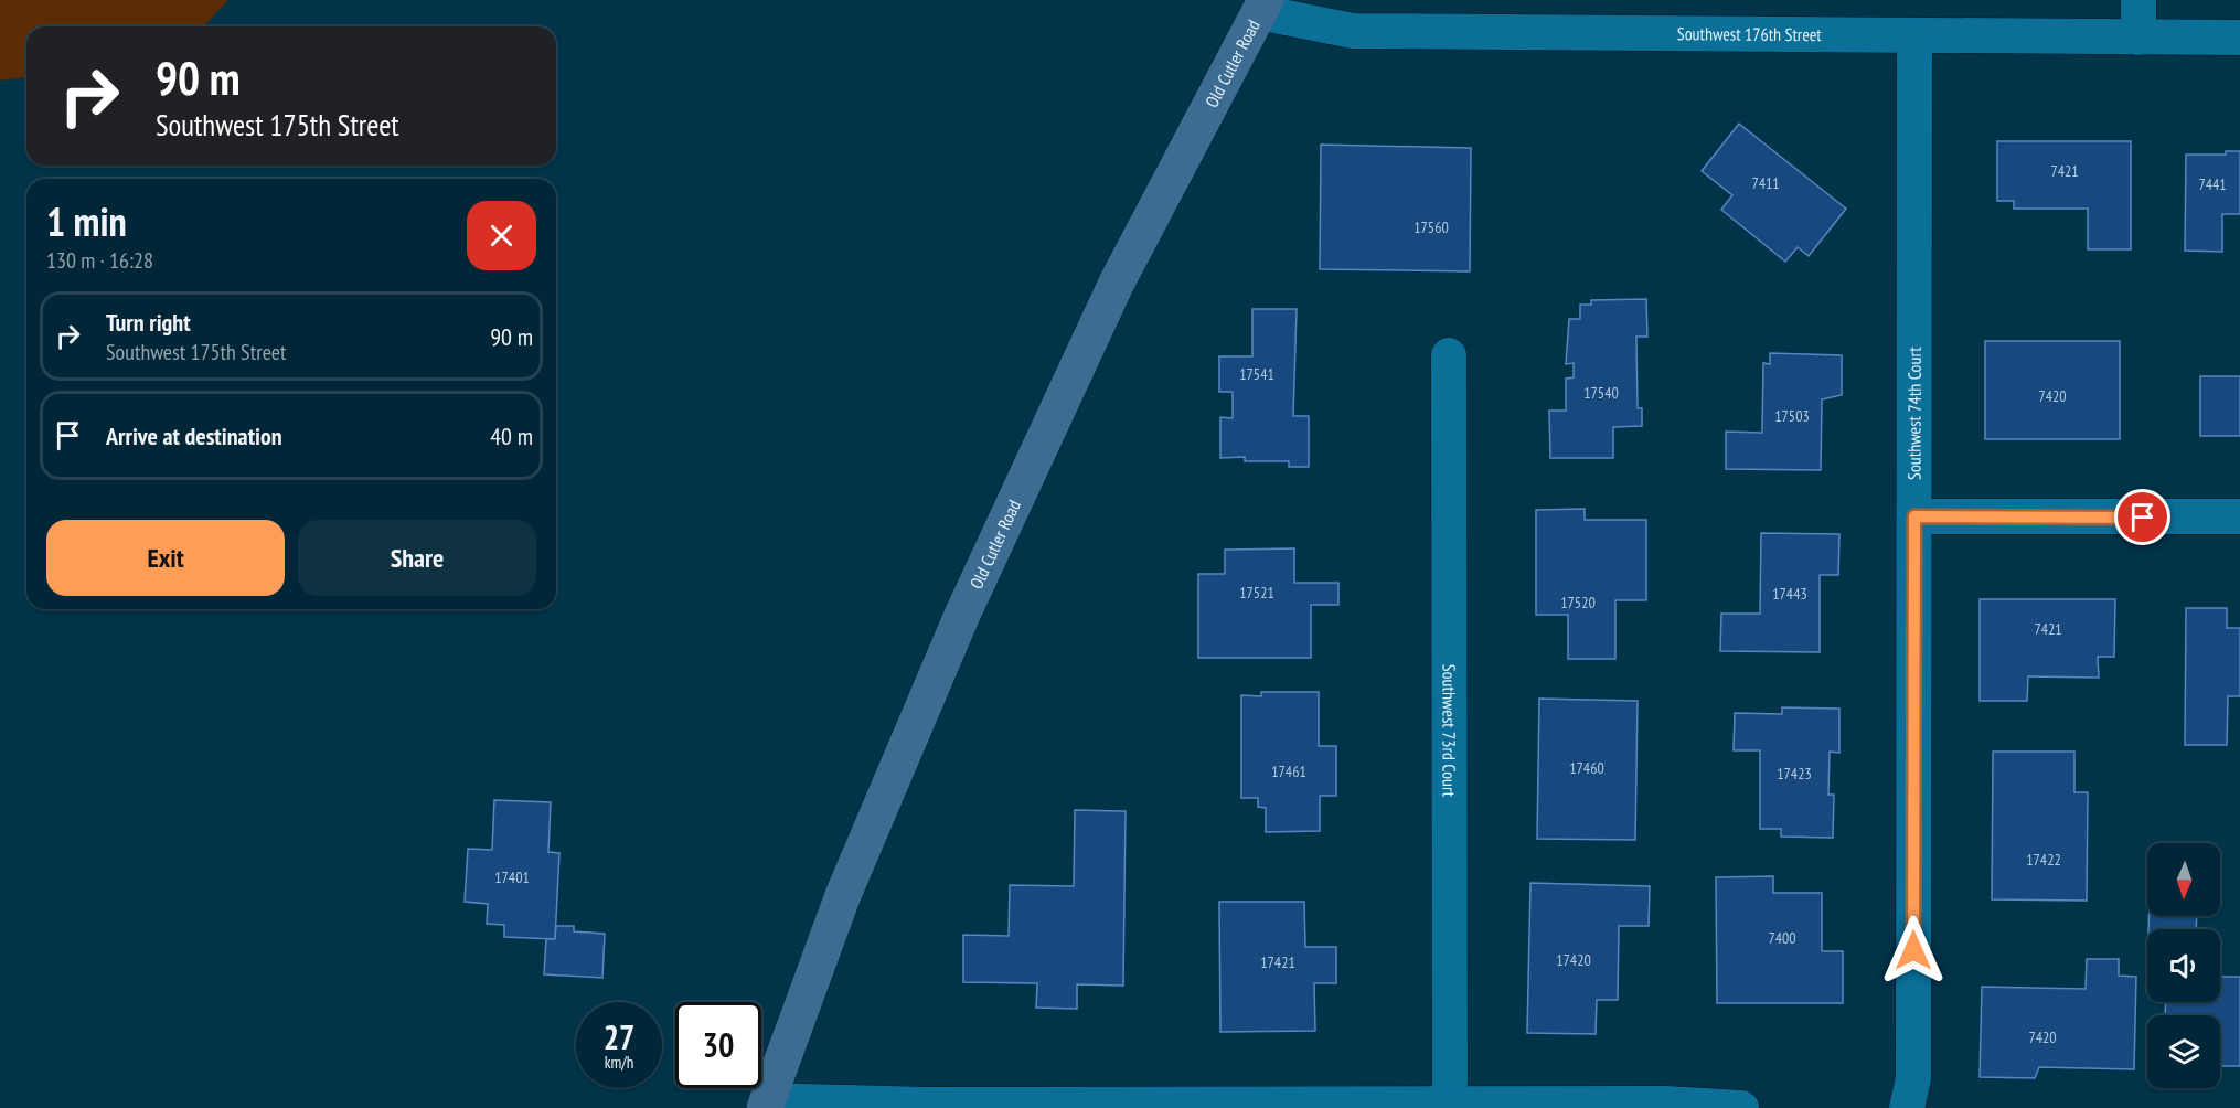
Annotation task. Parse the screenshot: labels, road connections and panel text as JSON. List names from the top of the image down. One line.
{"streets":{"main road":["Old Cutler Road"],"street":["Southwest 176th Street","Southwest 74th Court","Southwest 73rd Court"]},"crossings":[["Southwest 176th Street","Old Cutler Road"],["Southwest 176th Street","Southwest 74th Court"]],"house_numbers":["7421","7411","7441","17560","17541","17540","7420","17503","17521","17443","17520","7421","17460","17461","17423","17422","17401","7400","17420","17421","7420"],"north":"bottom","page":{"turn":["90 m","Southwest 175th Street"],"heading":["1 min","130 m · 16:28"],"list":[{"name":"Turn right","note":"Southwest 175th Street","value":"90 m"},{"name":"Arrive at destination","value":"40 m"}],"buttons":["Exit","Share"],"speed":"27 km/h","limit":"30"}}
